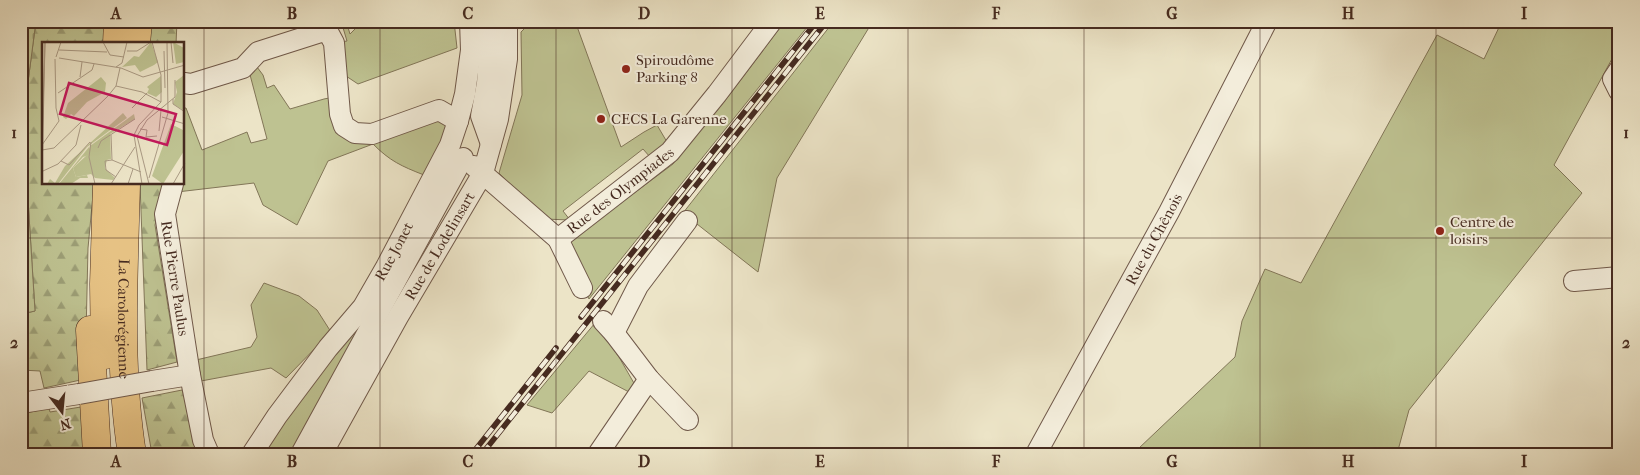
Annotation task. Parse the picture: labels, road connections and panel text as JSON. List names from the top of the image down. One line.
{"streets":{"highway":["La Carolorégienne"],"street":["Rue des Olympiades","Rue du Chênois","Rue de Lodelinsart","Rue Jonet","Rue Pierre Paulus"]},"crossings":[["Rue de Lodelinsart","Rue Jonet"]],"places":["Spiroudôme Parking 8","CECS La Garenne","Centre de loisirs"],"north":"bottom","grid":{"columns":["A","B","C","D","E","F","G","H","I"],"rows":["1","2"]}}
